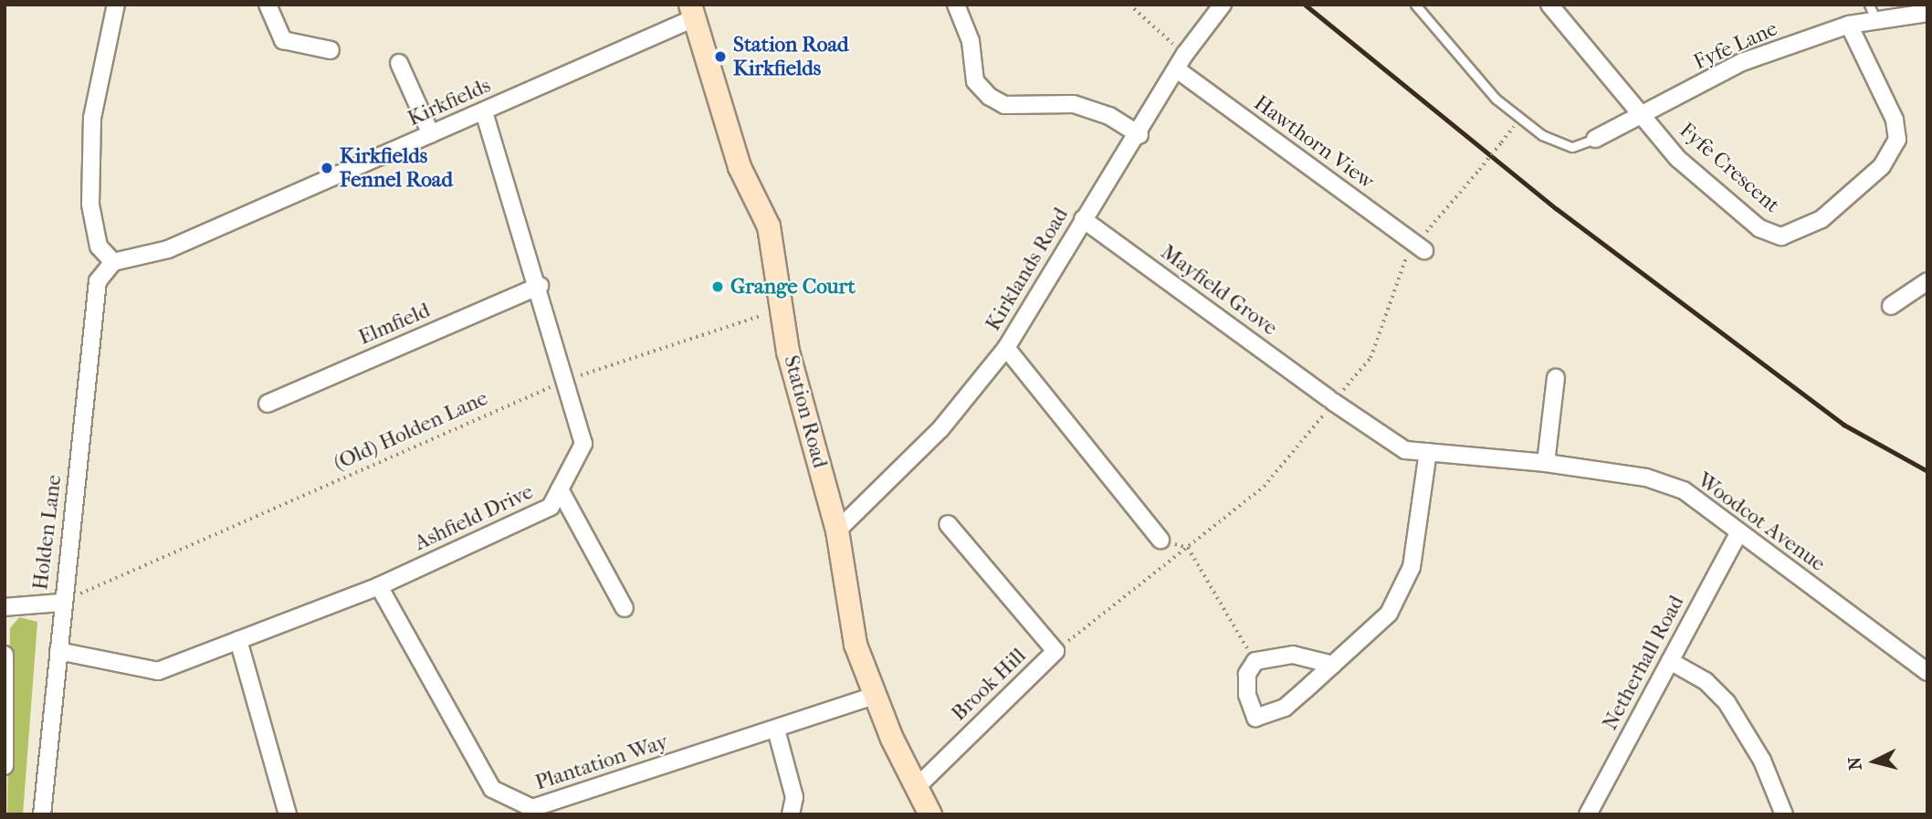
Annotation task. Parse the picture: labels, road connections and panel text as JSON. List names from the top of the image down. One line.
{"streets":{"street":["Fyfe Lane","Kirkfields","Hawthorn View","Fyfe Crescent","Kirklands Road","Mayfield Grove","Elmfield","Station Road","Ashfield Drive","Woodcot Avenue","Holden Lane","Netherhall Road","Brook Hill","Plantation Way"],"path":["(Old) Holden Lane"]},"crossings":[["Fyfe Lane","Fyfe Crescent"],["Kirkfields","Station Road"],["Kirkfields","Ashfield Drive"],["Kirkfields","Holden Lane"],["Hawthorn View","Kirklands Road"],["Kirklands Road","Mayfield Grove"],["Kirklands Road","Station Road"],["Mayfield Grove","Woodcot Avenue"],["Elmfield","Ashfield Drive"],["Station Road","(Old) Holden Lane"],["Station Road","Brook Hill"],["Station Road","Plantation Way"],["(Old) Holden Lane","Ashfield Drive"],["(Old) Holden Lane","Holden Lane"],["Ashfield Drive","Holden Lane"],["Ashfield Drive","Plantation Way"],["Woodcot Avenue","Netherhall Road"]],"places":["Station Road Kirkfields","Kirkfields Fennel Road","Grange Court"],"north":"left"}
